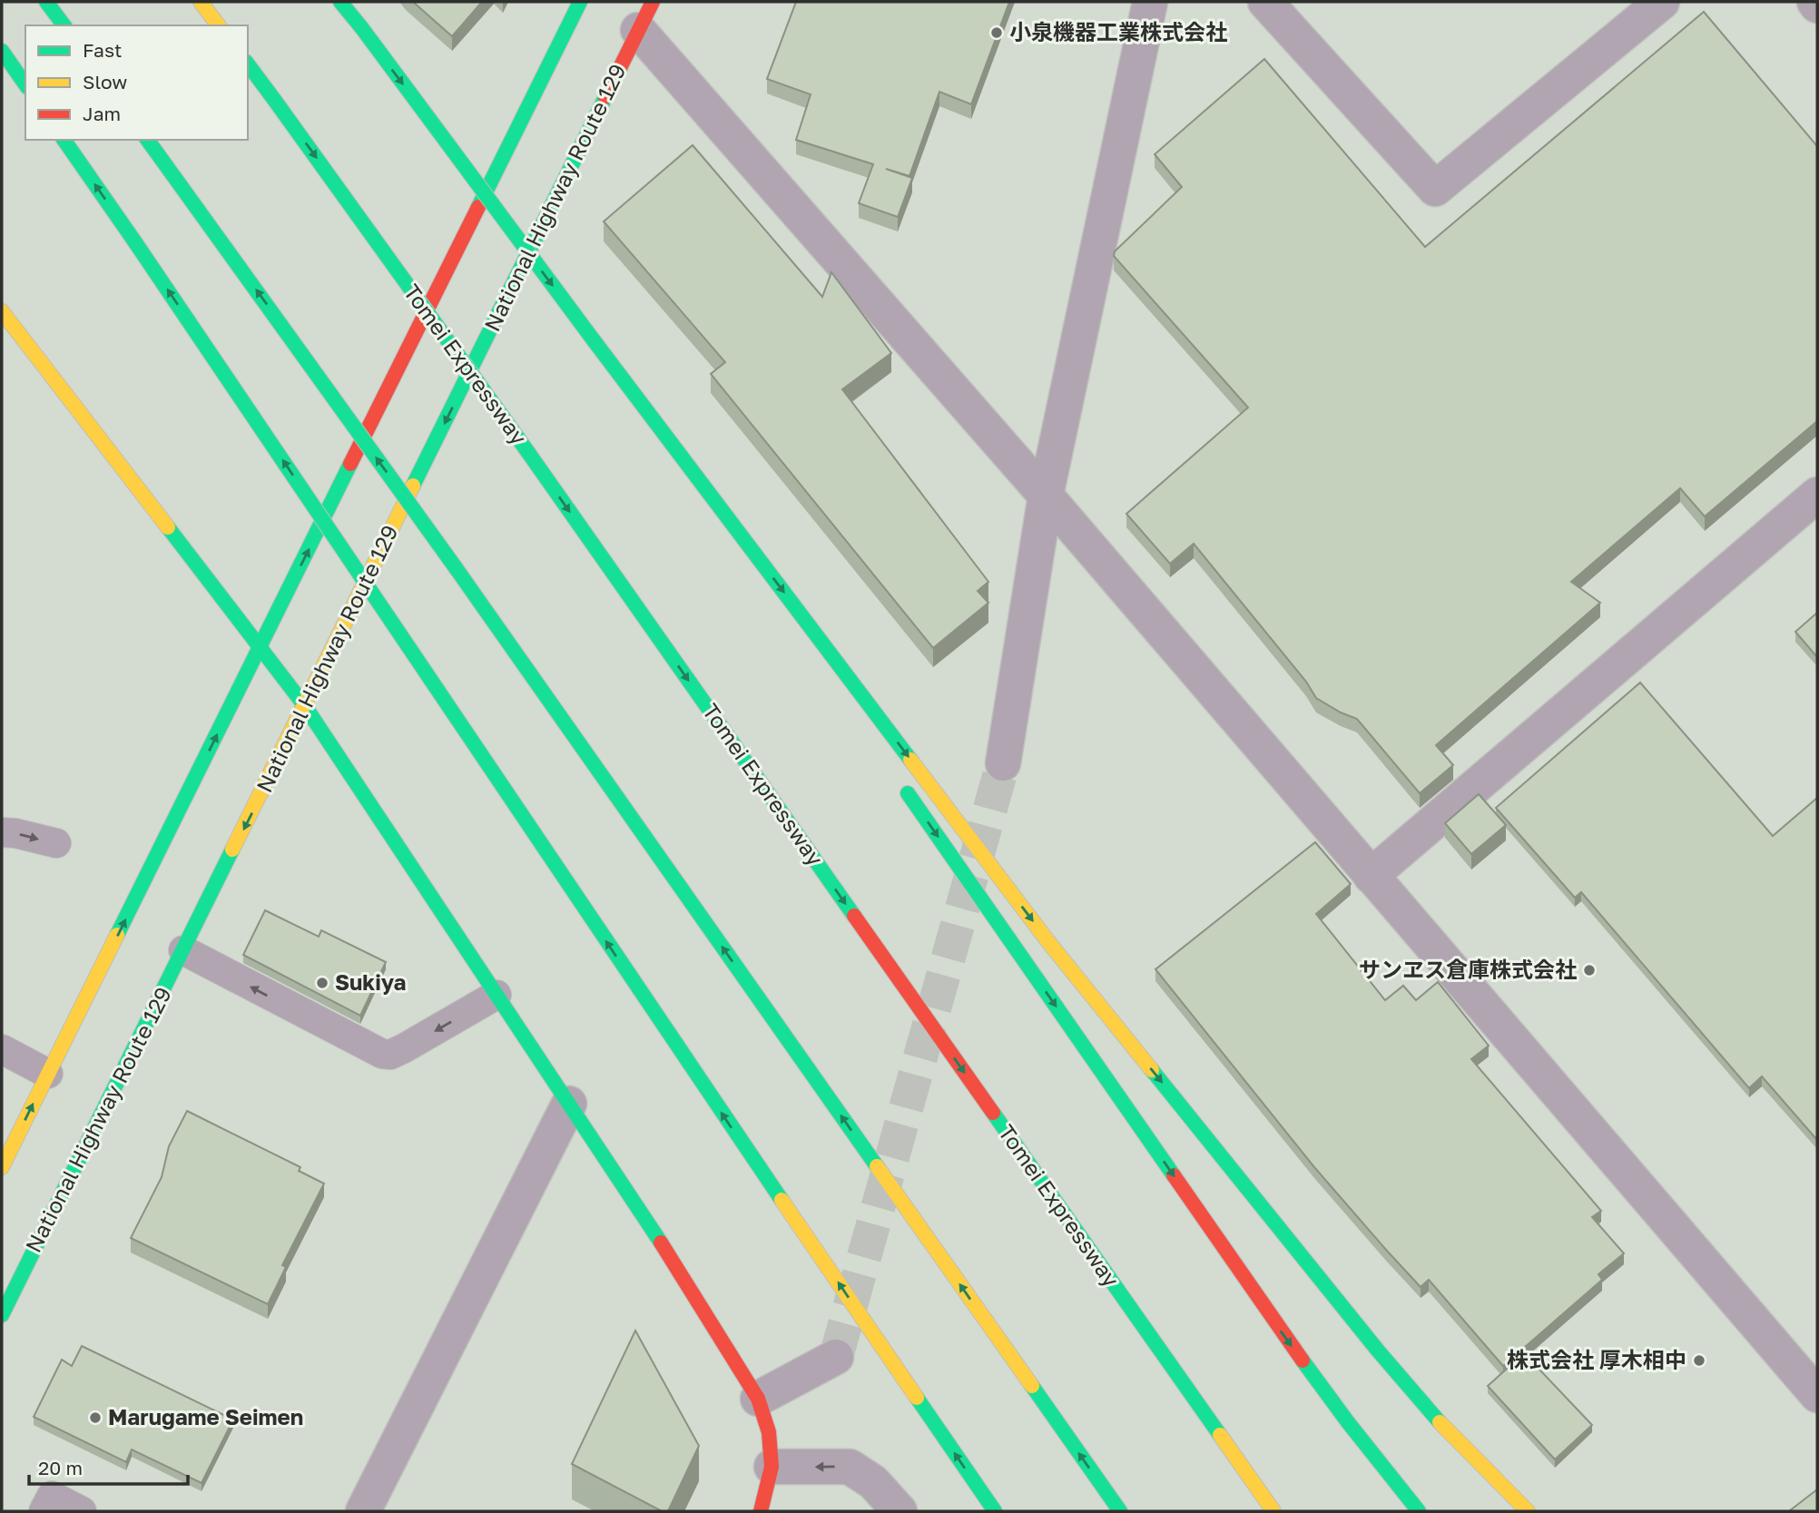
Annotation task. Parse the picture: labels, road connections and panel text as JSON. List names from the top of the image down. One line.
{"streets":{"main road":["National Highway Route 129","Tomei Expressway"]},"places":["小泉機器工業株式会社","サンヱス倉庫株式会社","Sukiya","株式会社 厚木相中","Marugame Seimen"],"legend":["Fast","Slow","Jam"],"scale_bar":"20 m"}
